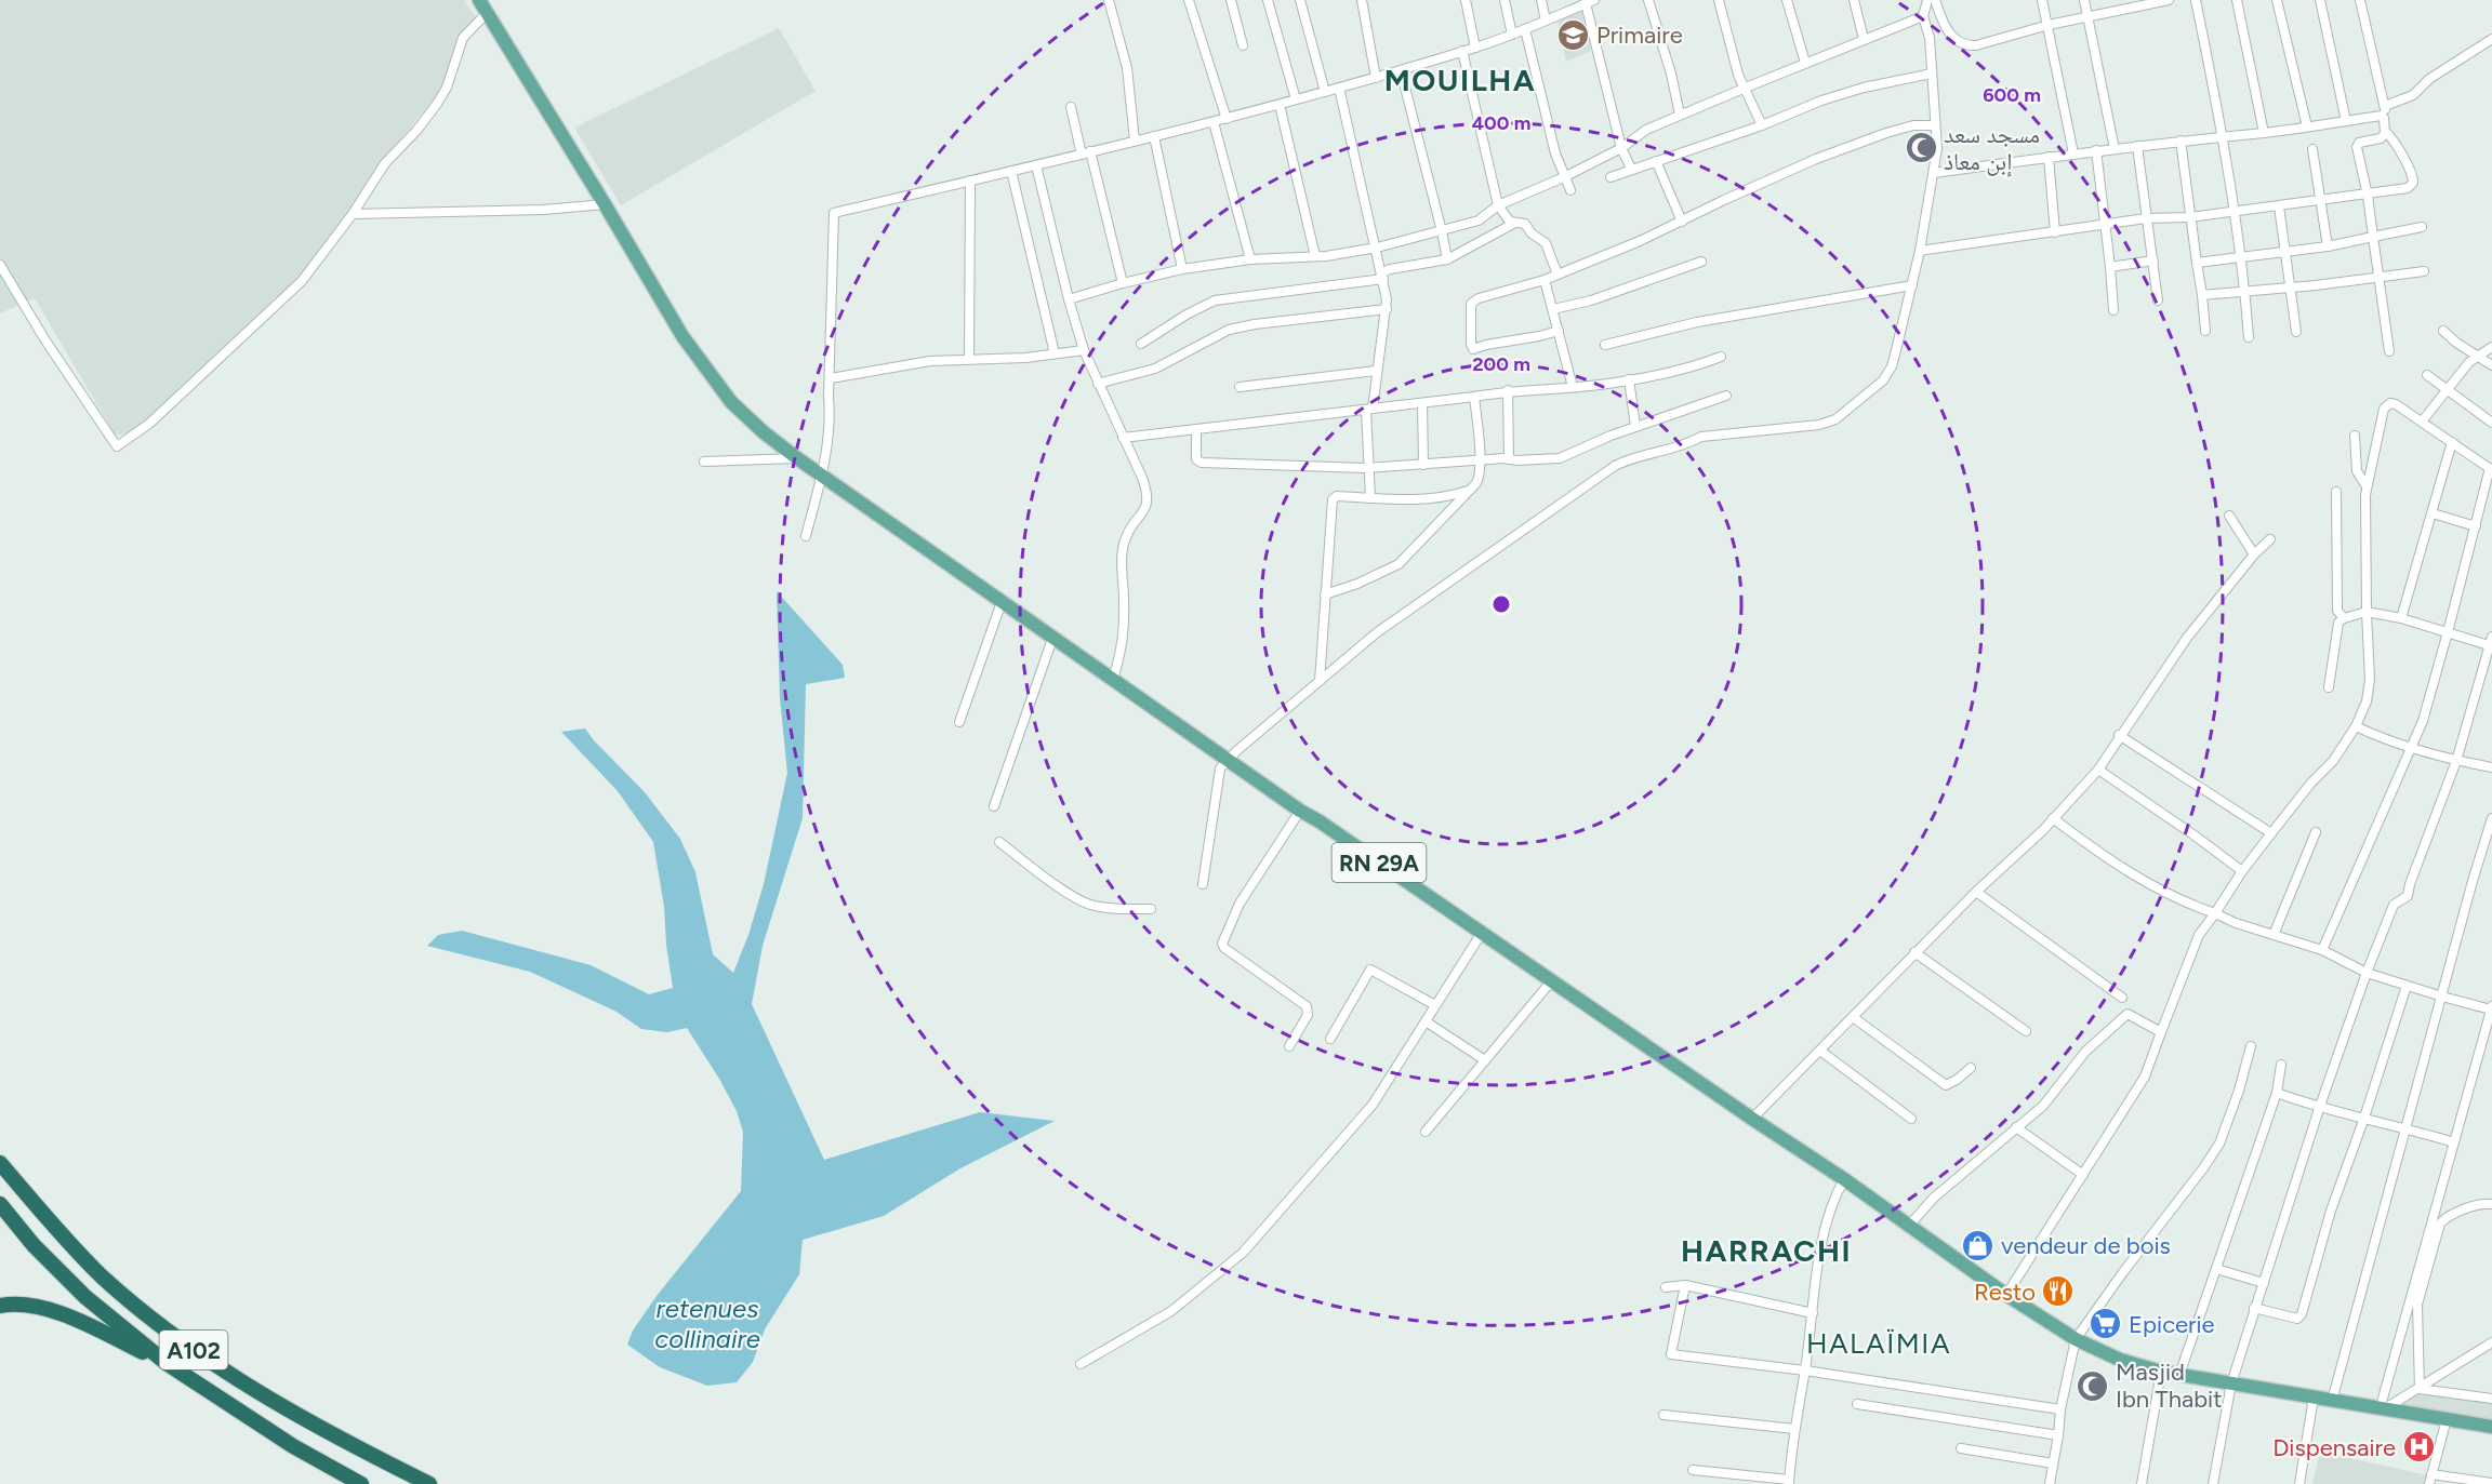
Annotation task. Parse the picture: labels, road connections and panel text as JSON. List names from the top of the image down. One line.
{"streets":{"highway":["A102"],"main road":["RN 29A"]},"districts":["MOUILHA","HARRACHI","HALAÏMIA"],"water":["retenues collinaire"],"places":{"school or university":["Primaire"],"mosque":["مسجد سعد إبن معاذ","Masjid Ibn Thabit"],"shop":["vendeur de bois"],"restaurant":["Resto"],"supermarket":["Epicerie"],"hospital":["Dispensaire"]},"rings":["600 m","400 m","200 m"]}
